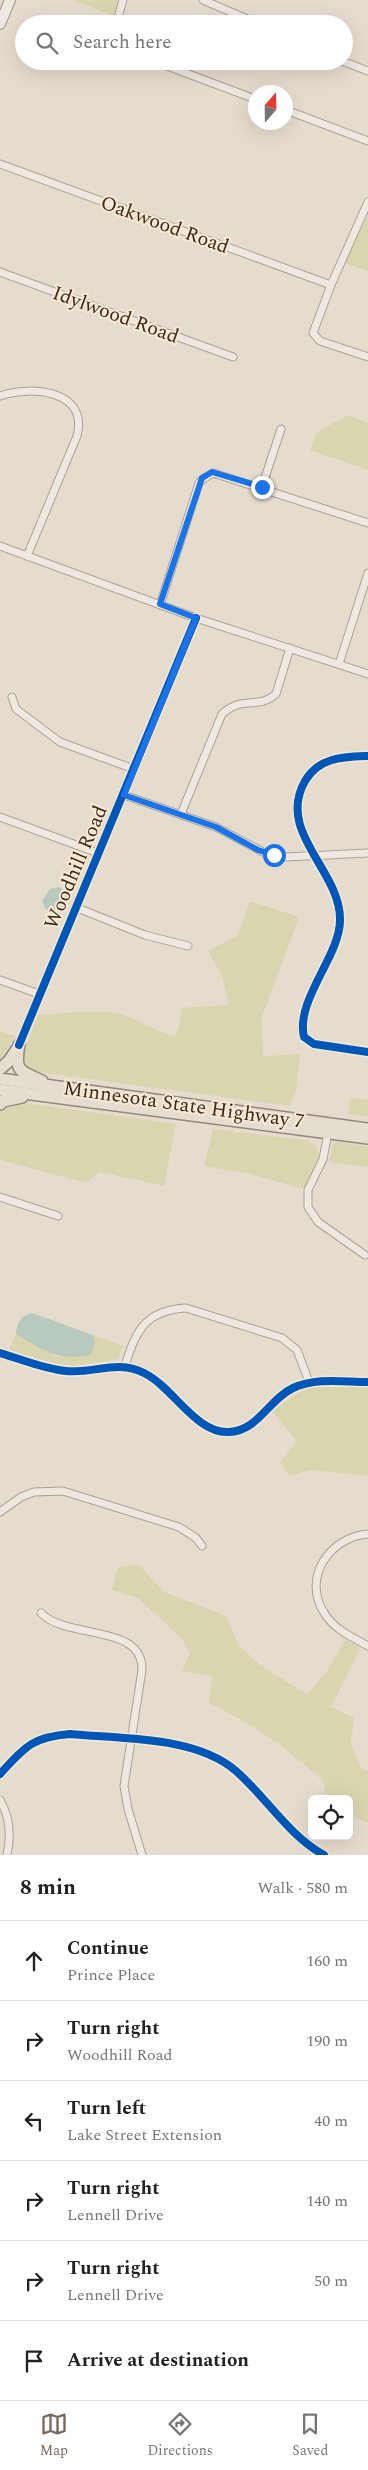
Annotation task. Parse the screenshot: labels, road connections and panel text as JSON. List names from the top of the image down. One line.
{"streets":{"main road":["Minnesota State Highway 7"],"street":["Oakwood Road","Idylwood Road","Woodhill Road"]},"north":"top","page":{"search":"Search here","heading":["8 min","Walk · 580 m"],"list":[["Continue","Prince Place","160 m"],["Turn right","Woodhill Road","190 m"],["Turn left","Lake Street Extension","40 m"],["Turn right","Lennell Drive","140 m"],["Turn right","Lennell Drive","50 m"],"Arrive at destination"],"nav":["Map","Directions","Saved"]}}
